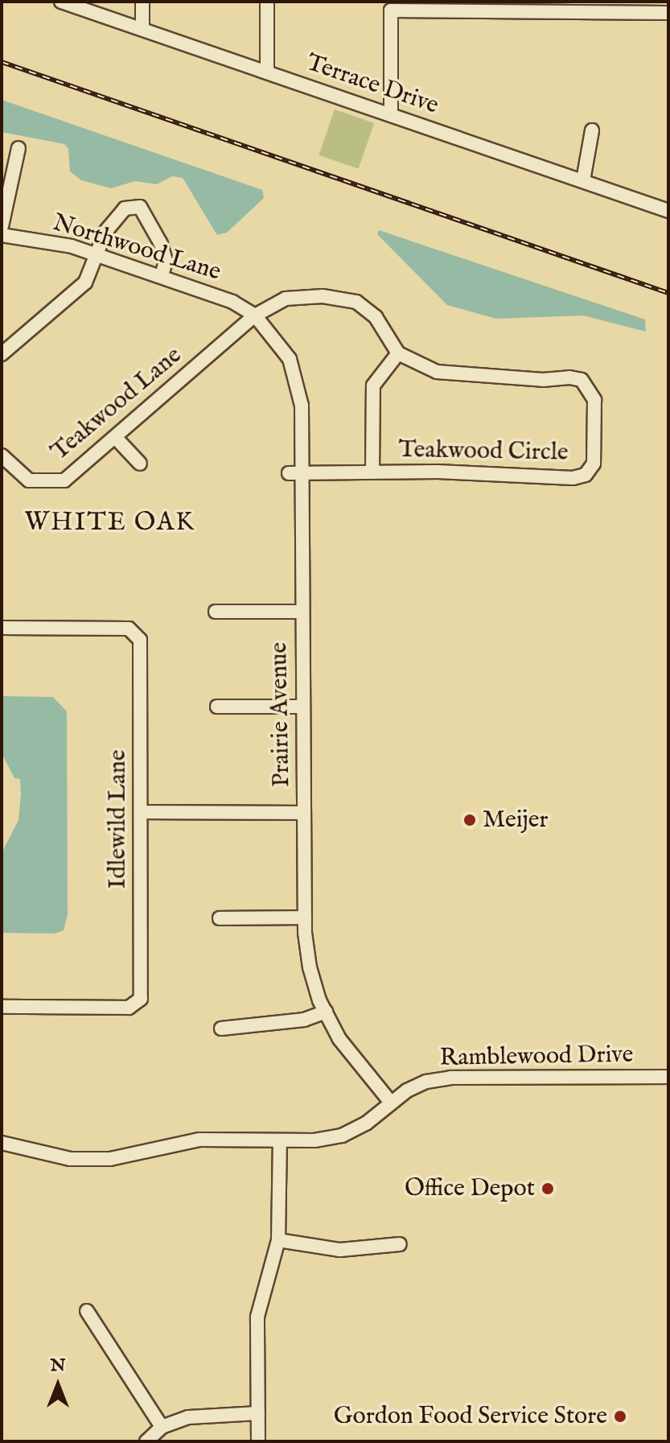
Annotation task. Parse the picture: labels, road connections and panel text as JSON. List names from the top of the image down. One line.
{"streets":{"street":["Terrace Drive","Northwood Lane","Teakwood Lane","Teakwood Circle","Prairie Avenue","Idlewild Lane","Ramblewood Drive"]},"crossings":[["Northwood Lane","Teakwood Lane"],["Northwood Lane","Prairie Avenue"],["Teakwood Lane","Prairie Avenue"],["Teakwood Circle","Prairie Avenue"],["Prairie Avenue","Ramblewood Drive"]],"districts":["WHITE OAK"],"places":["Meijer","Office Depot","Gordon Food Service Store"],"north":"top"}
